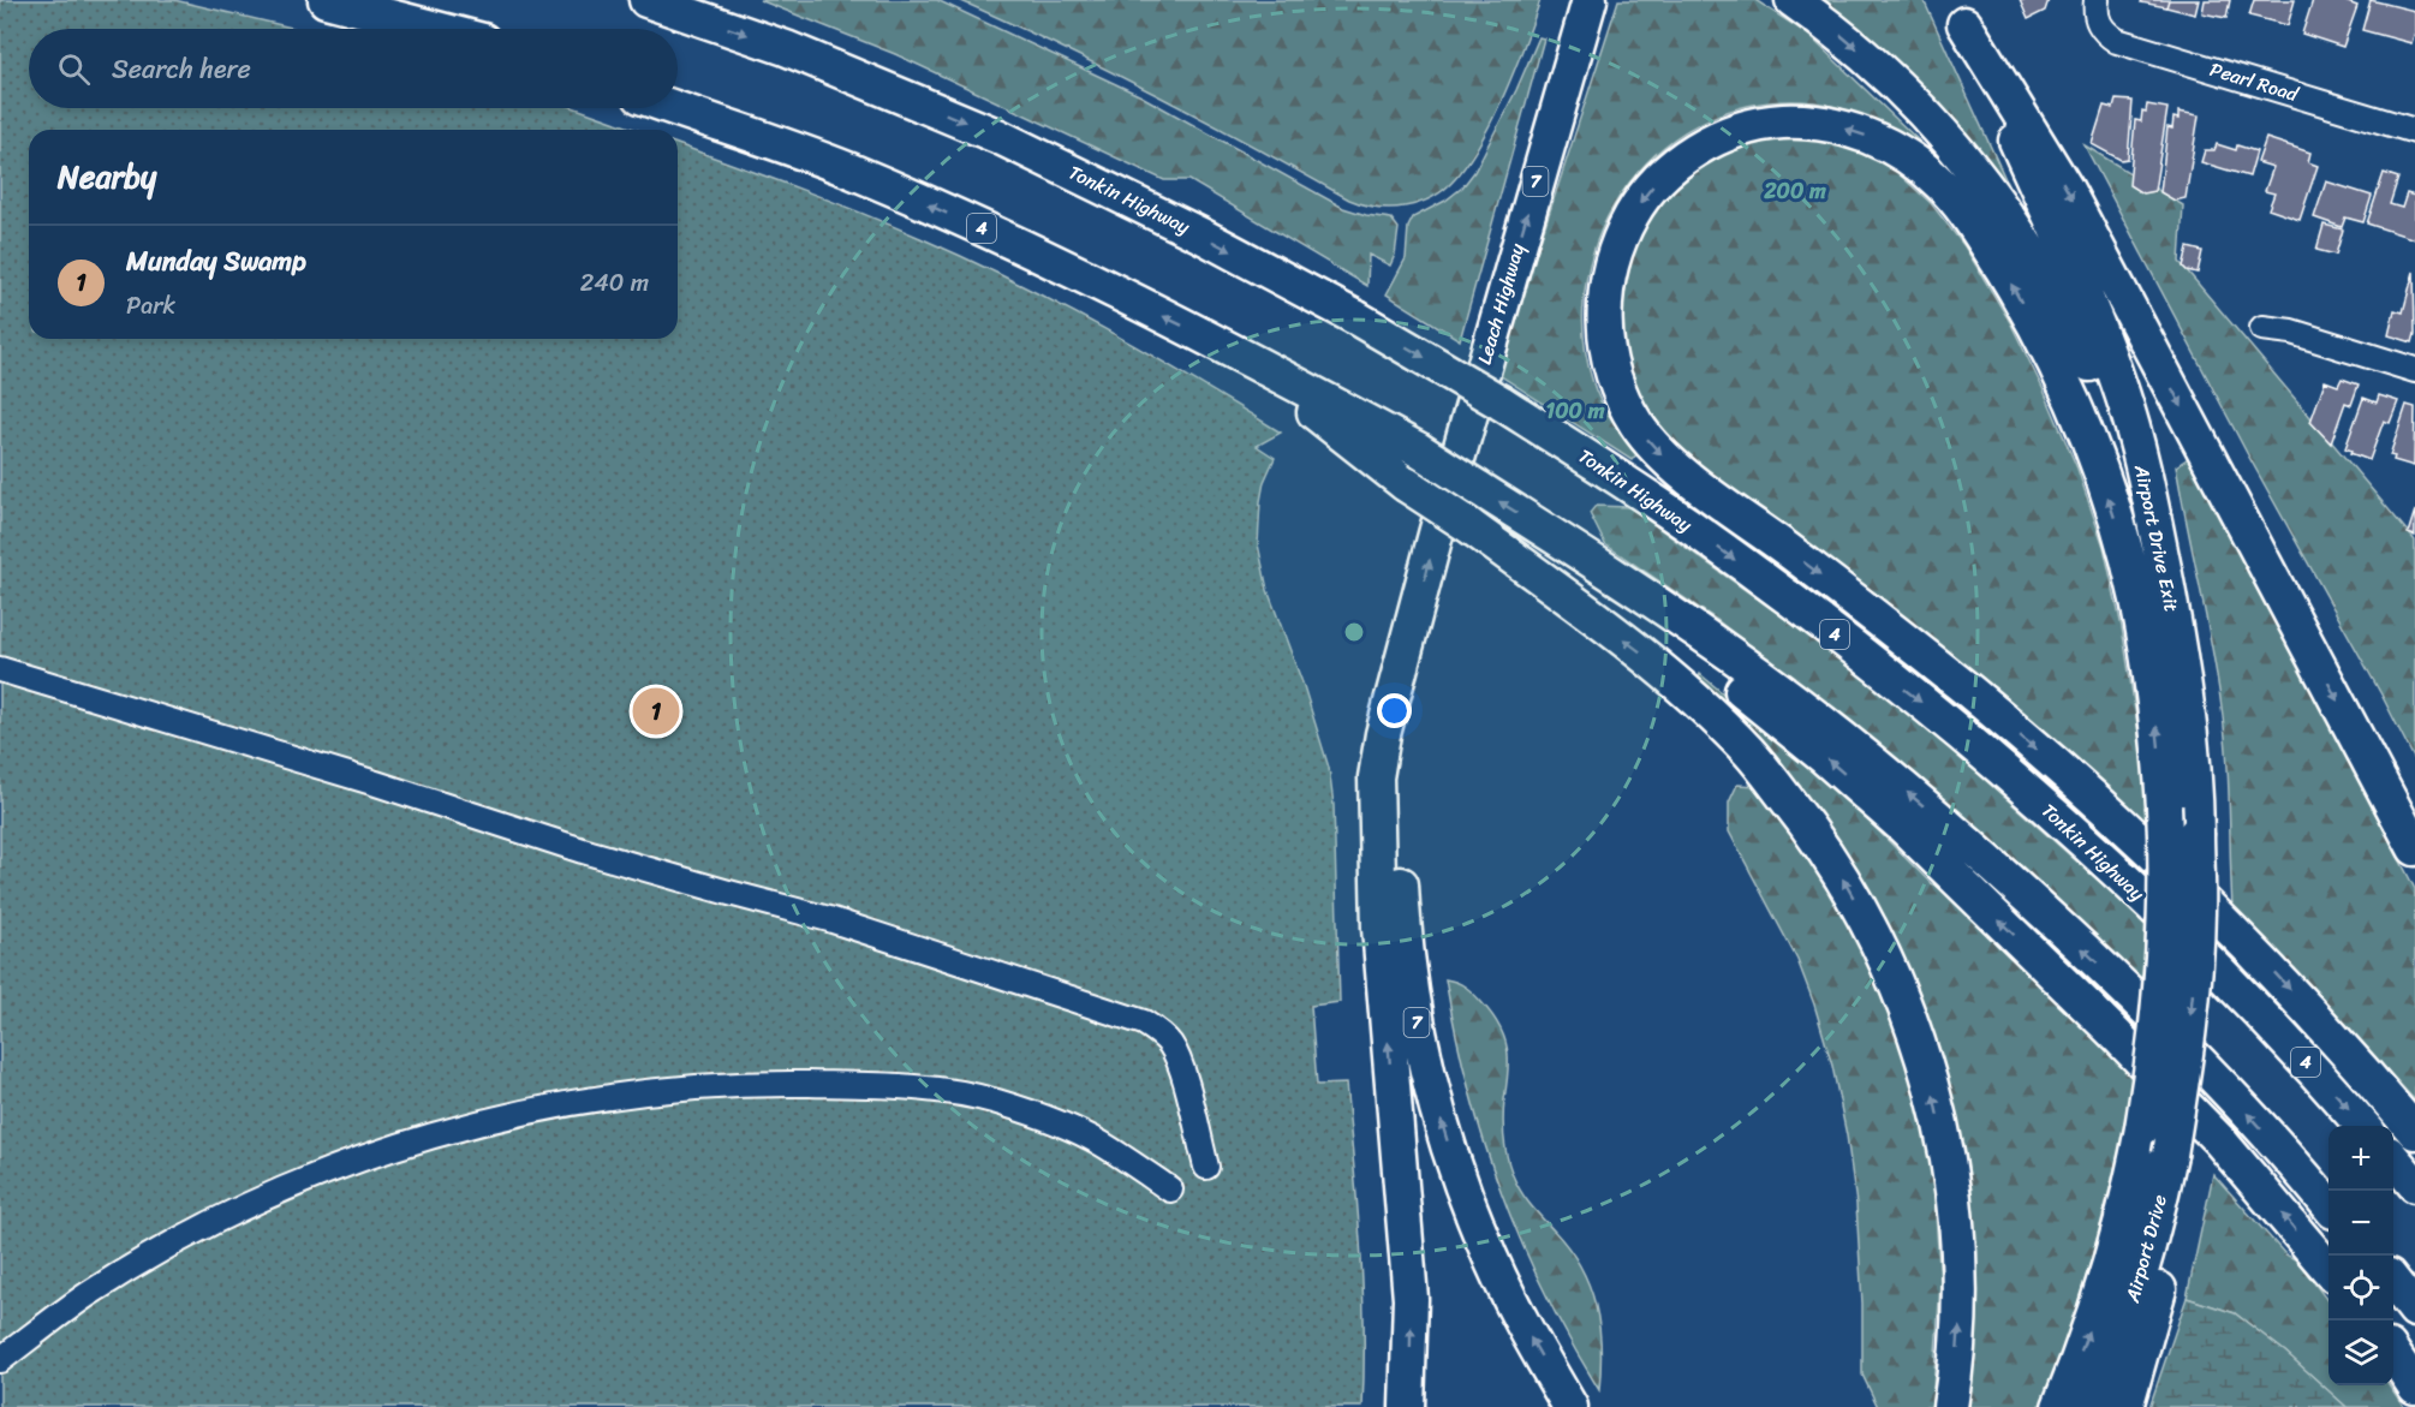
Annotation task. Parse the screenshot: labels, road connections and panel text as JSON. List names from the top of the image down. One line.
{"streets":{"highway":["7","Tonkin Highway","4","Leach Highway","Airport Drive Exit","Airport Drive"],"street":["Pearl Road"]},"crossings":[["7","Leach Highway"],["Airport Drive Exit","Airport Drive"]],"one_way":["Leach Highway","Airport Drive Exit"],"page":{"search":"Search here","heading":"Nearby","list":[{"mark":"1","name":"Munday Swamp","note":"Park","value":"240 m"}],"pins":"1","map_buttons":["+","−"]},"rings":["200 m","100 m"]}
